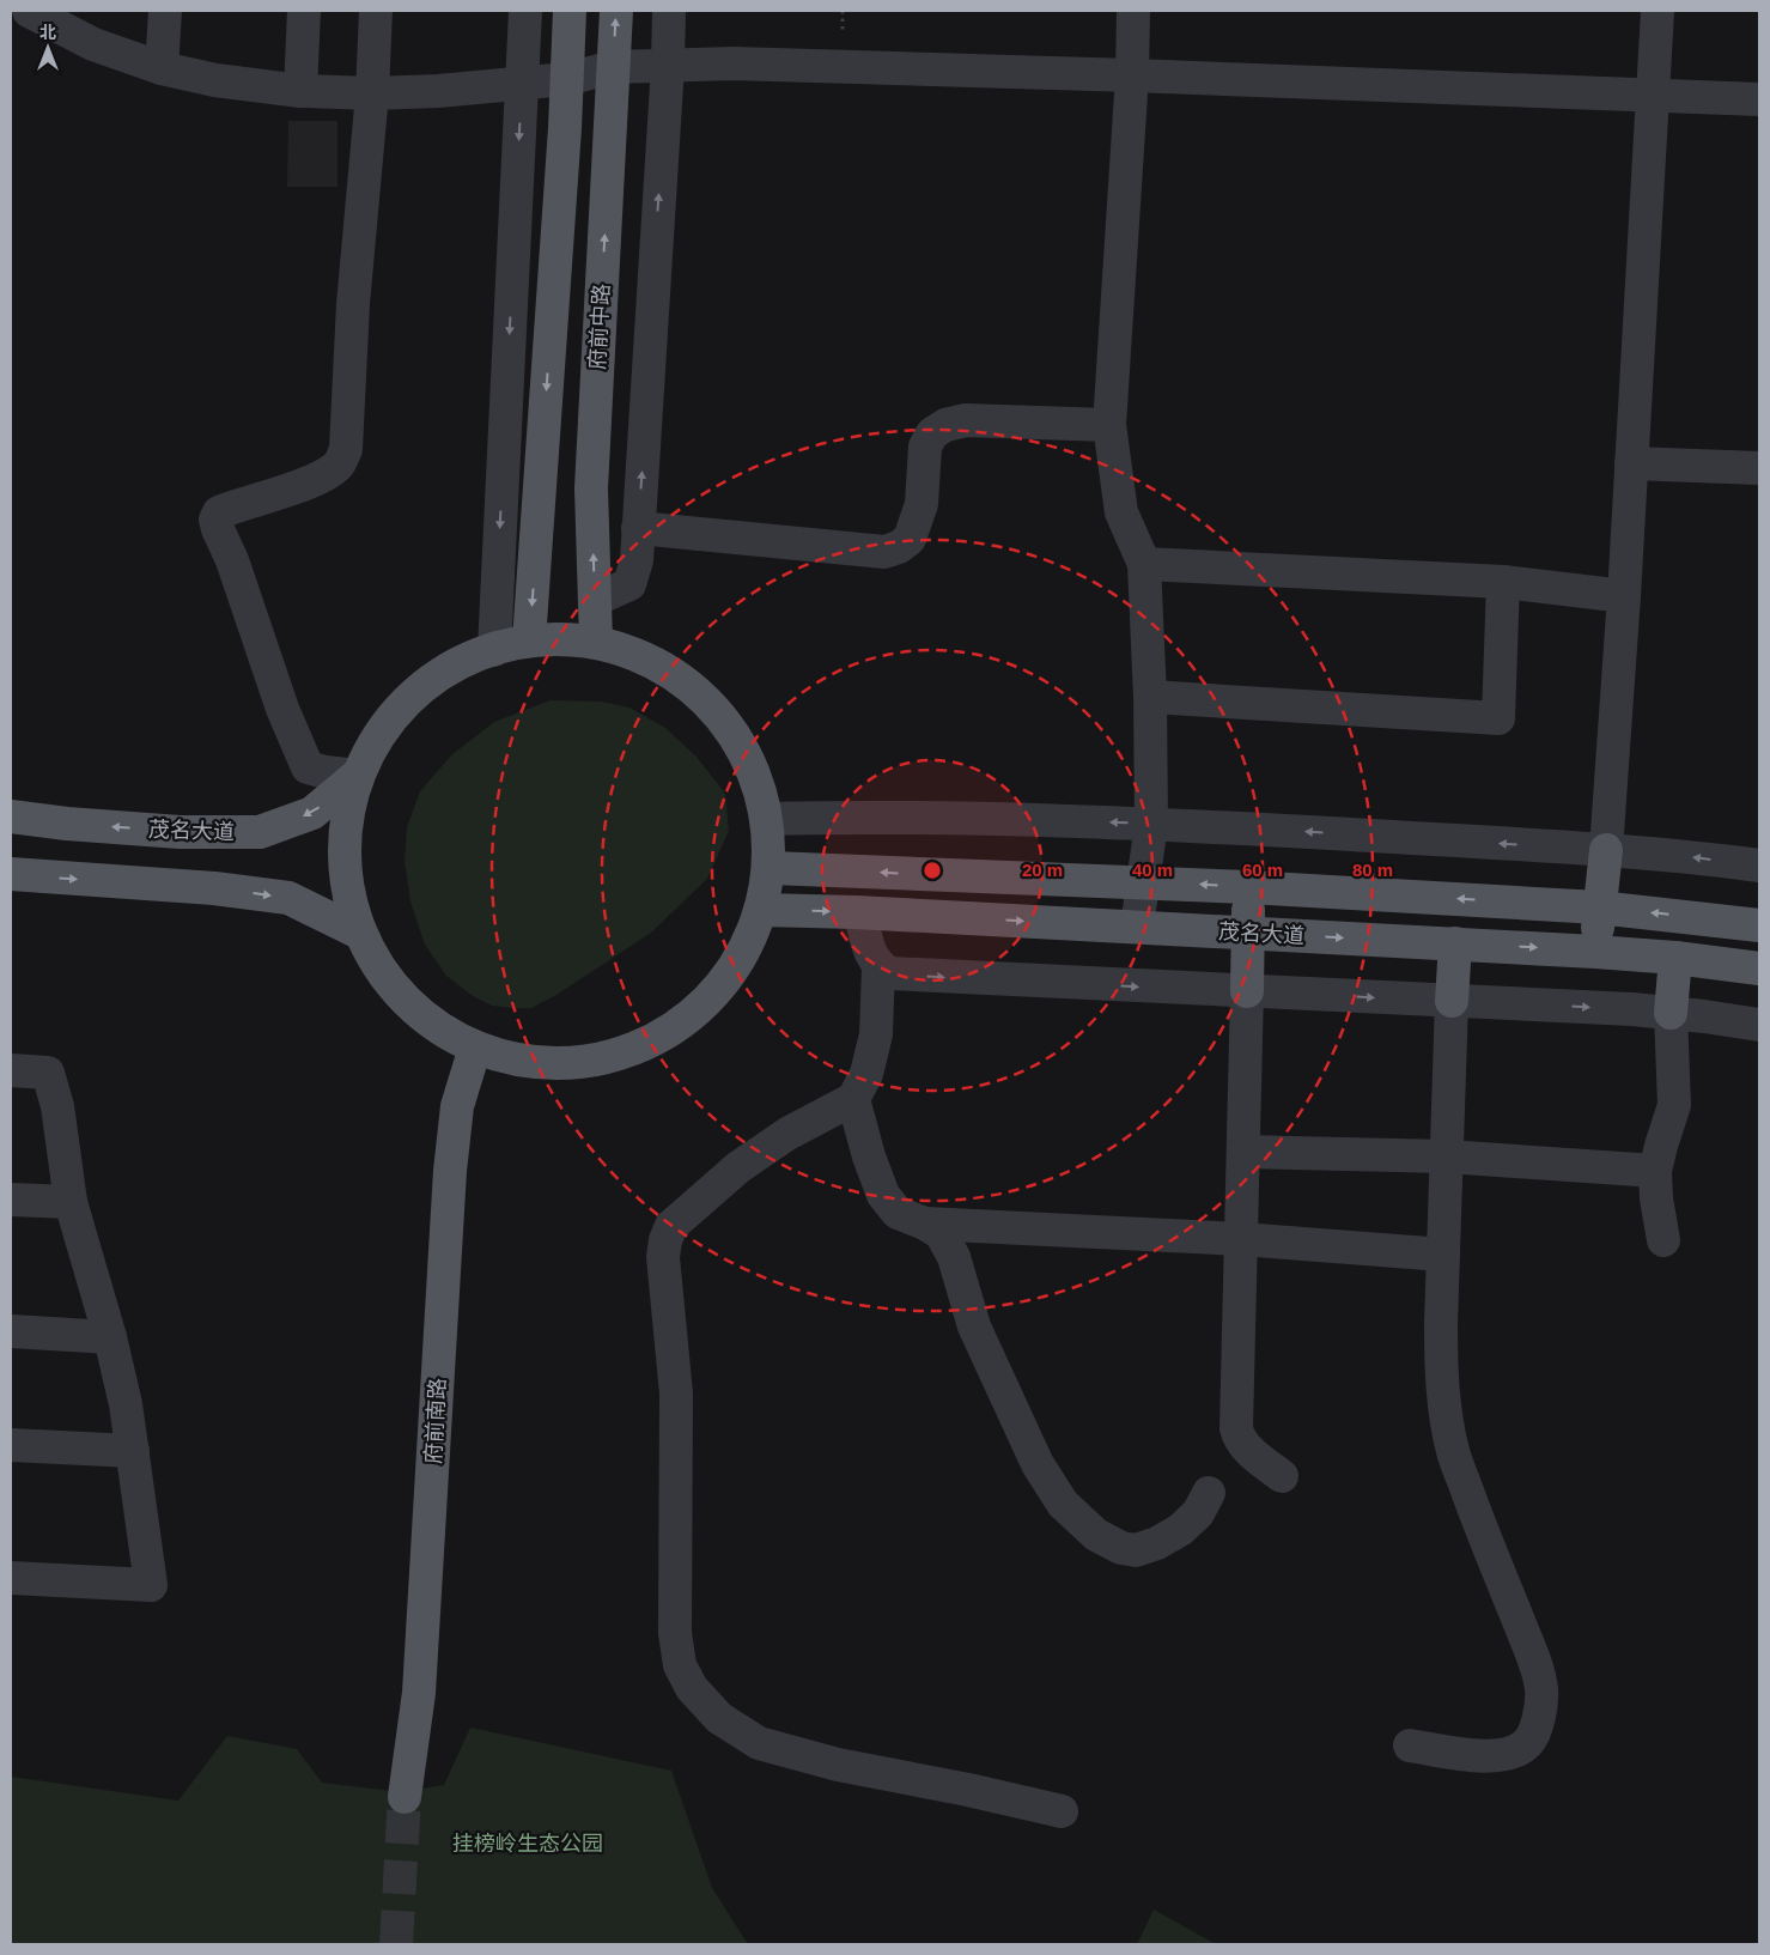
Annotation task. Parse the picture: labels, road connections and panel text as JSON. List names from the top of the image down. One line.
{"streets":{"main road":["府前中路","茂名大道","府前南路"]},"parks":["挂榜岭生态公园"],"north":"top","rings":["20 m","40 m","60 m","80 m"]}
